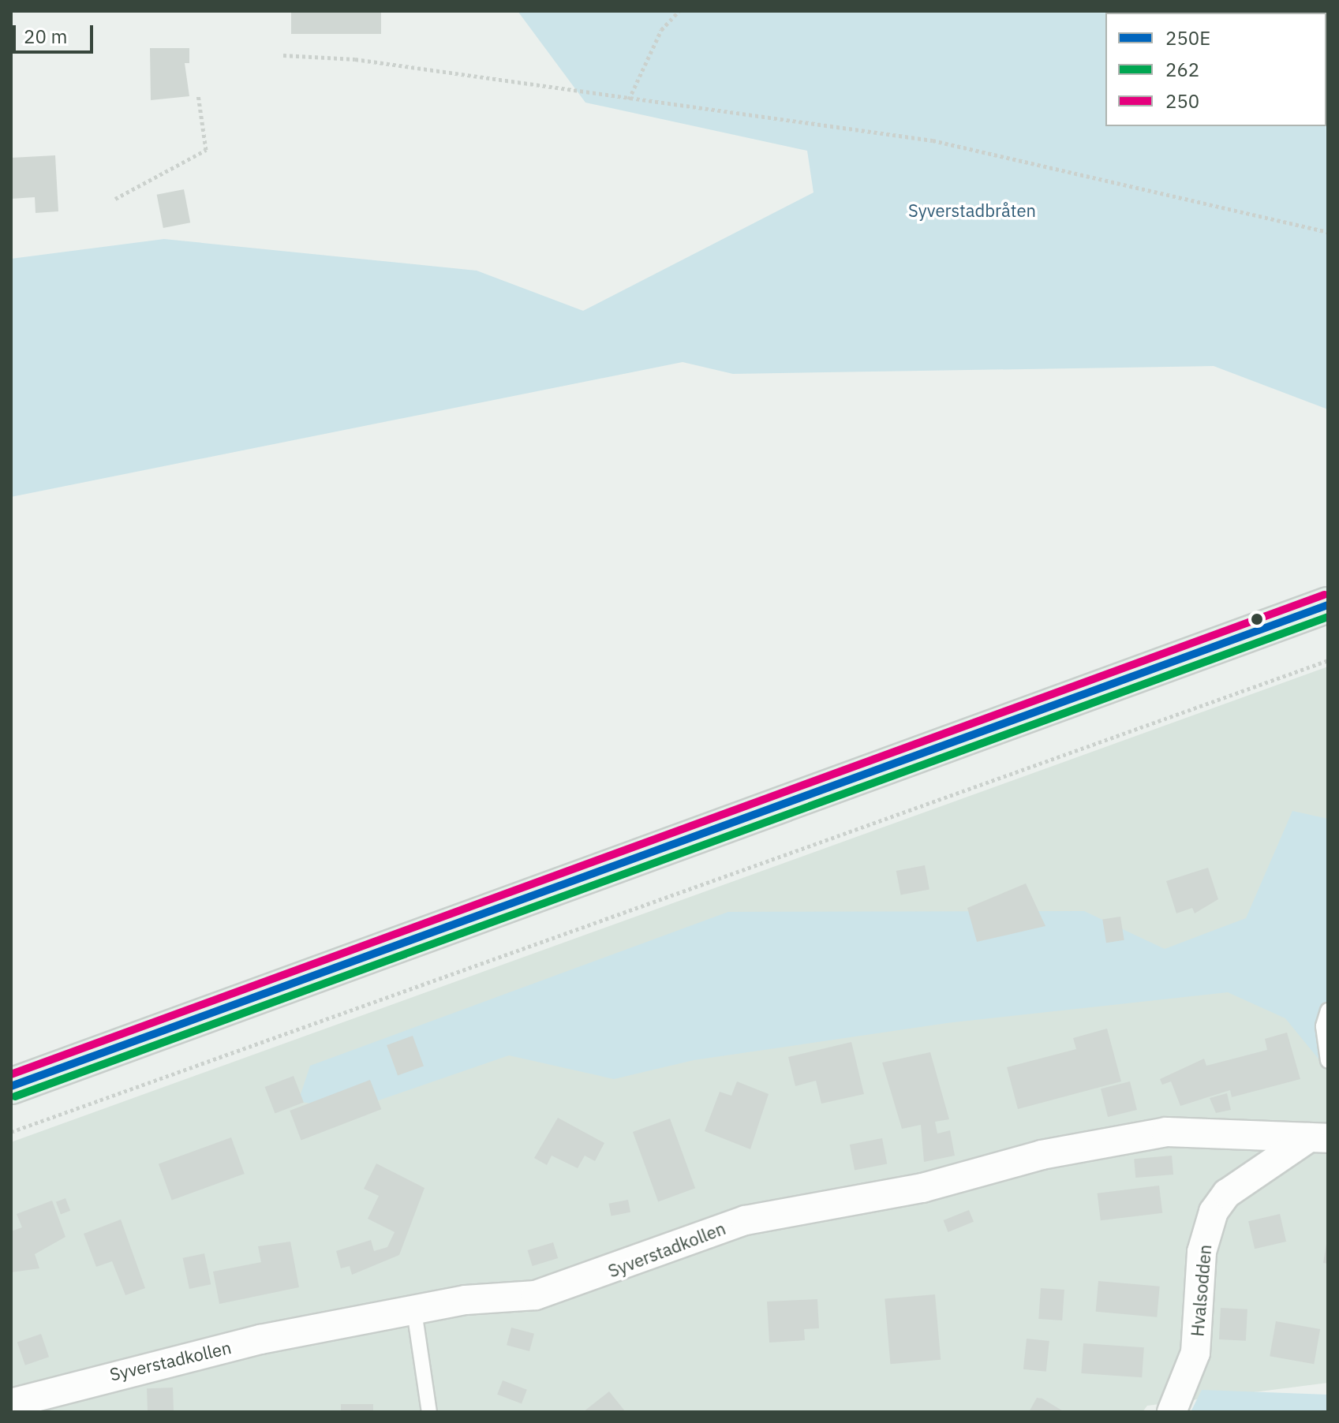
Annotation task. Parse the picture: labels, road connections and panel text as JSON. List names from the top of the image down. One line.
{"streets":{"street":["Syverstadkollen","Hvalsodden"]},"crossings":[["Syverstadkollen","Hvalsodden"]],"parks":["Syverstadbråten"],"lines":["transit line 250","transit line 250E","transit line 262"],"legend":["250E","262","250"],"scale_bar":"20 m"}
